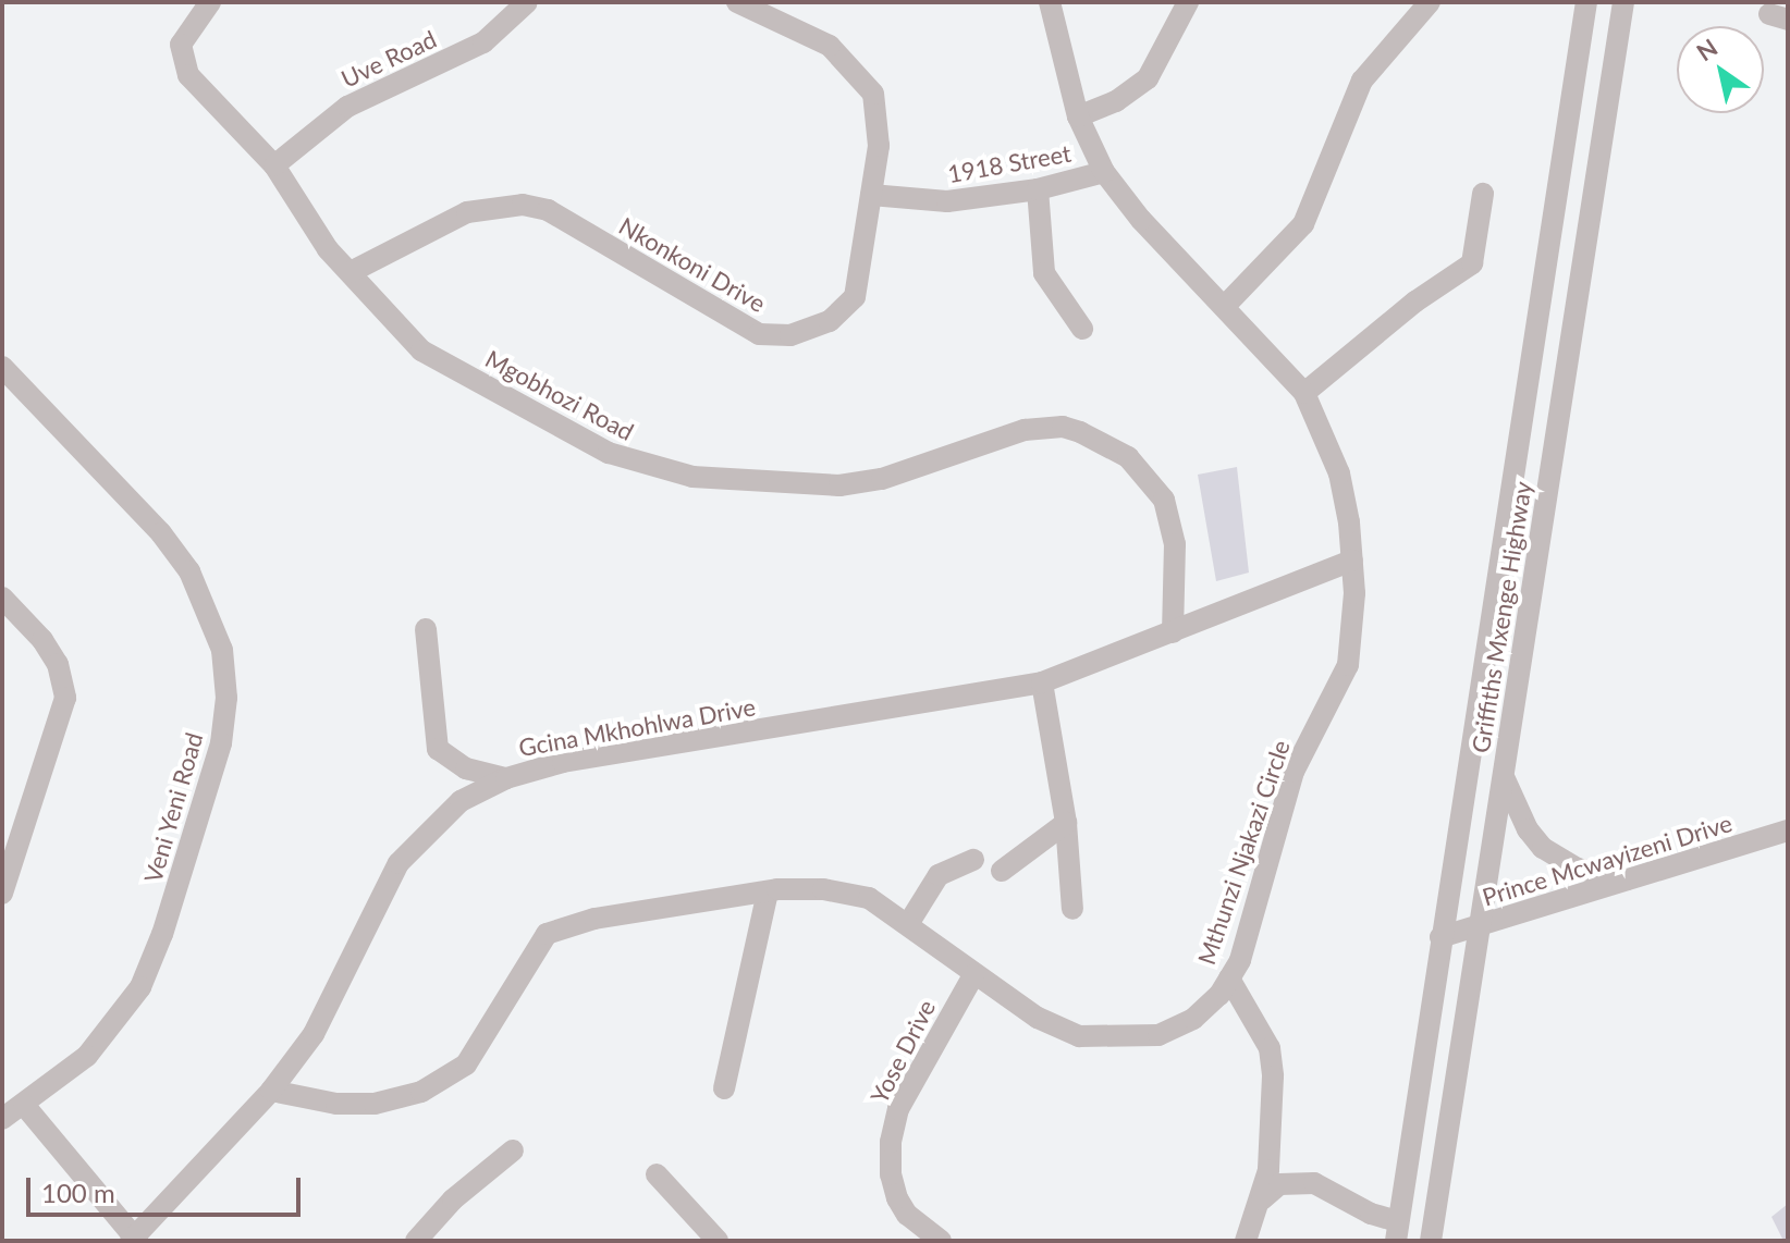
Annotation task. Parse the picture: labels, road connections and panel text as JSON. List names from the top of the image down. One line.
{"streets":{"street":["Uve Road","1918 Street","Nkonkoni Drive","Mgobhozi Road","Griffiths Mxenge Highway","Gcina Mkhohlwa Drive","Veni Yeni Road","Mthunzi Njakazi Circle","Prince Mcwayizeni Drive","Yose Drive"]},"crossings":[["Uve Road","Mgobhozi Road"],["1918 Street","Nkonkoni Drive"],["1918 Street","Mthunzi Njakazi Circle"],["Nkonkoni Drive","Mgobhozi Road"],["Mgobhozi Road","Gcina Mkhohlwa Drive"],["Griffiths Mxenge Highway","Prince Mcwayizeni Drive"],["Gcina Mkhohlwa Drive","Mthunzi Njakazi Circle"],["Mthunzi Njakazi Circle","Yose Drive"]],"scale_bar":"100 m","north":"top left"}
